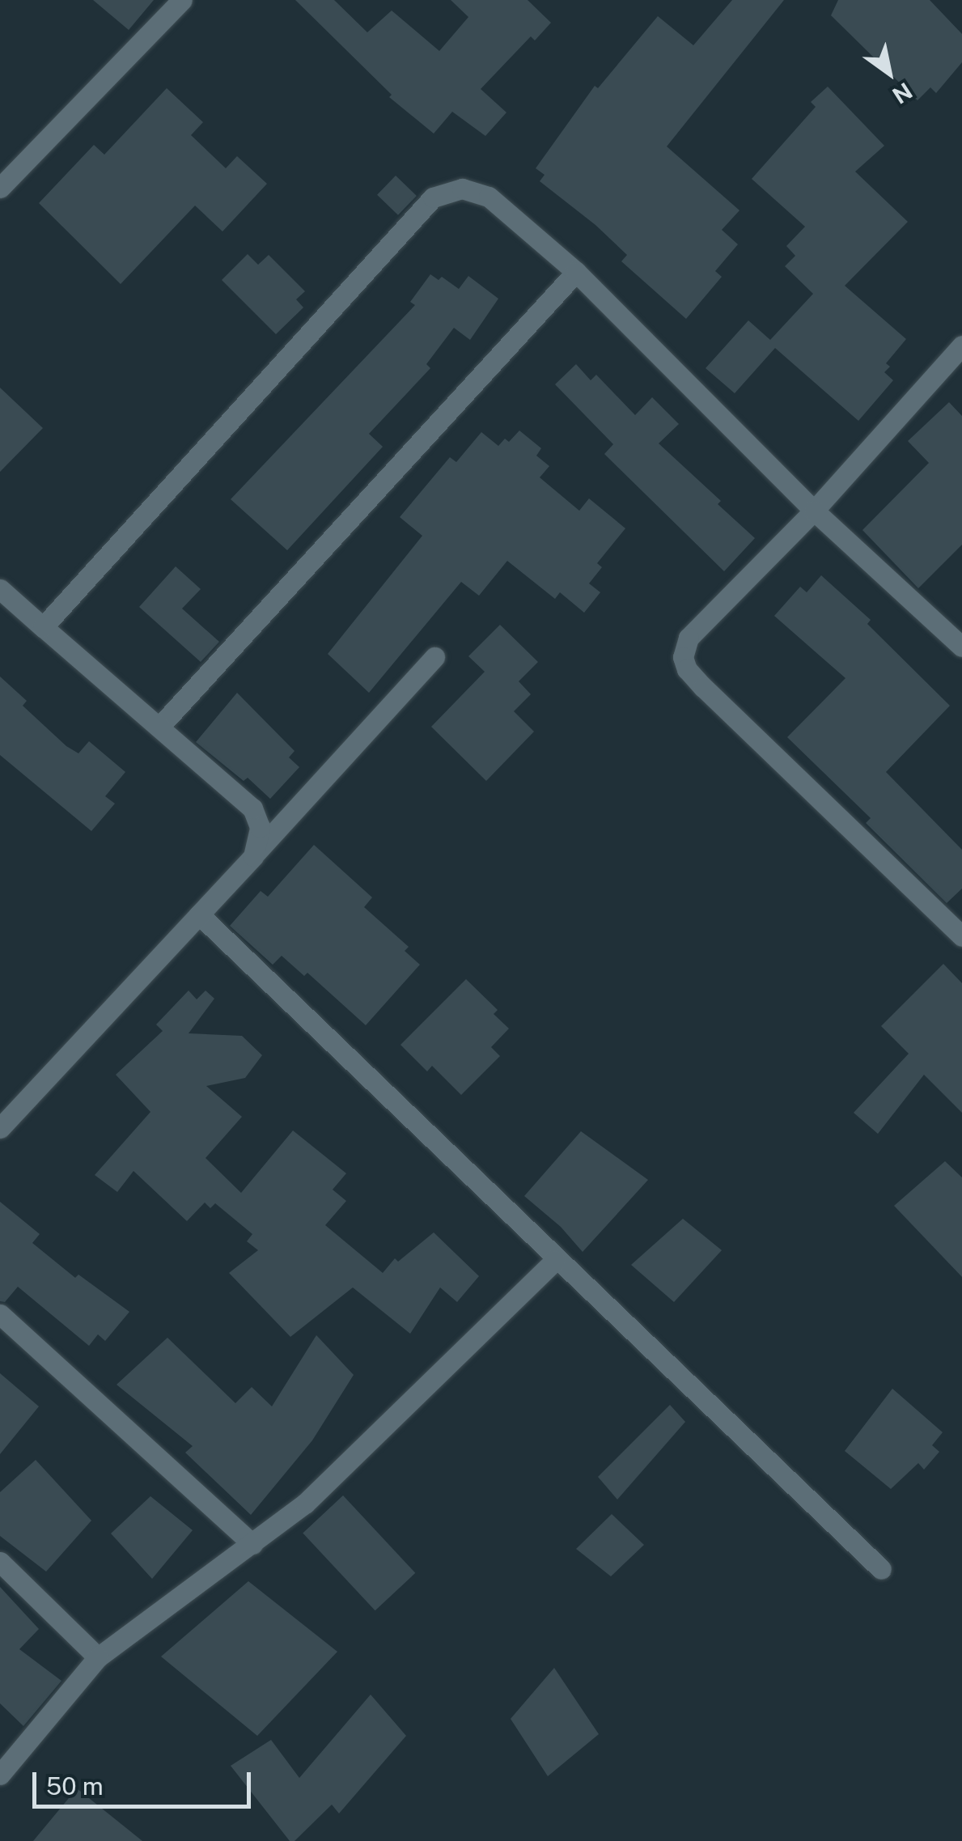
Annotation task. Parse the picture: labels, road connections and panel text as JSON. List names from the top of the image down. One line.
{"scale_bar":"50 m","north":"bottom right"}
